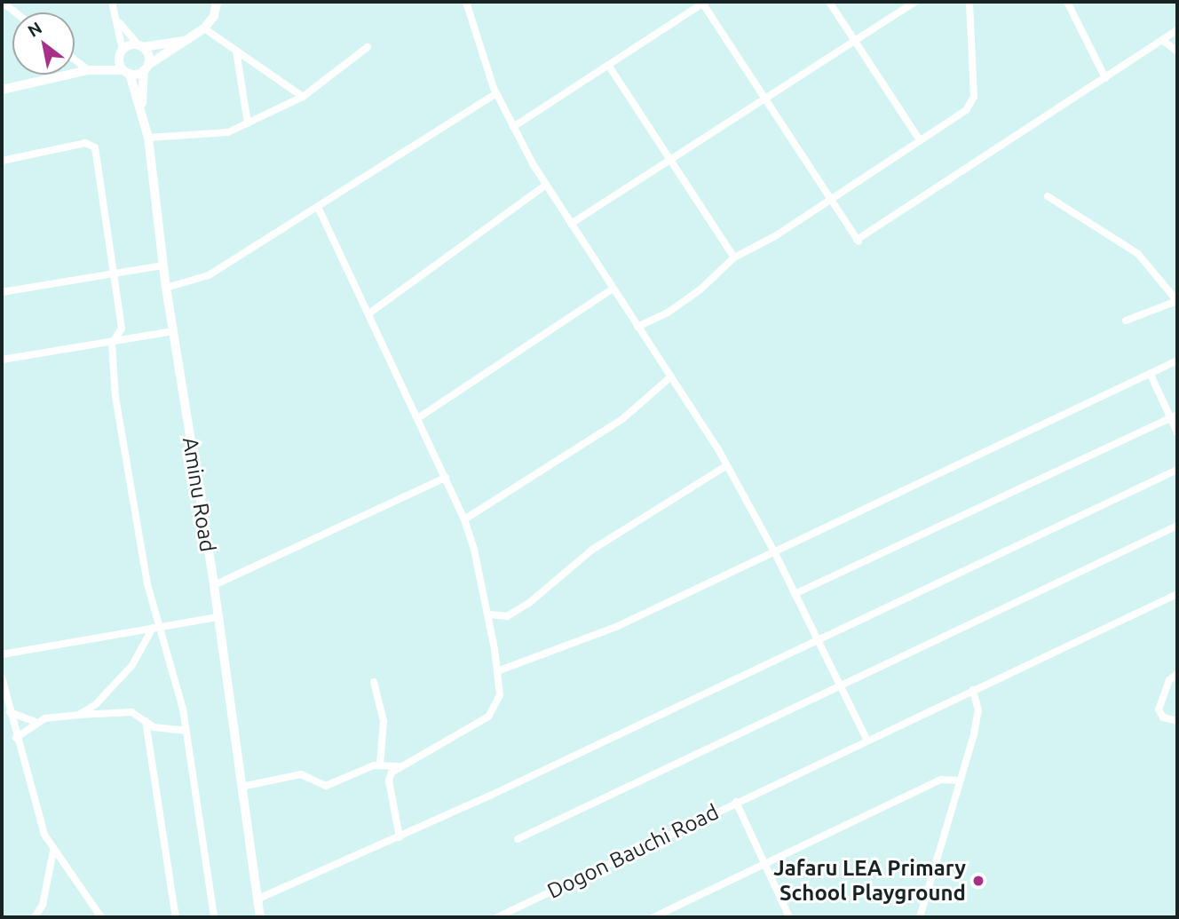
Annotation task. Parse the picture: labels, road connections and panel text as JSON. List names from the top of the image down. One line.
{"streets":{"street":["Aminu Road","Dogon Bauchi Road"]},"places":["Jafaru LEA Primary School Playground"],"north":"top left"}
